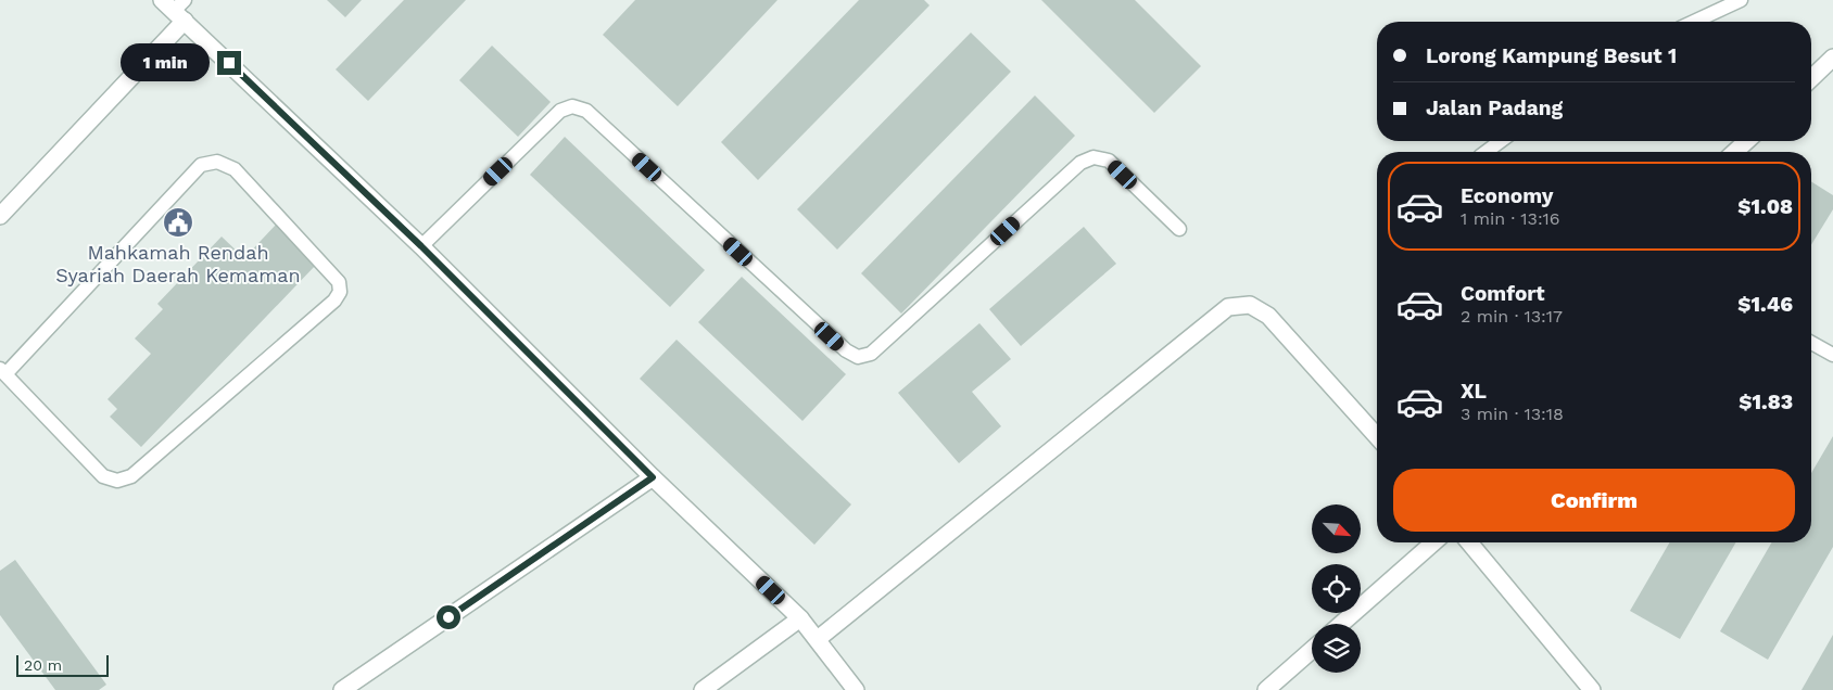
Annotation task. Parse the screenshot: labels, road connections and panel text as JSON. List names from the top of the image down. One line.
{"places":{"public building":["Mahkamah Rendah Syariah Daerah Kemaman"]},"scale_bar":"20 m","north":"bottom right","page":{"banner":["Lorong Kampung Besut 1","Jalan Padang"],"bubble":"1 min","list":[{"name":"Economy","note":"1 min · 13:16","value":"$1.08"},{"name":"Comfort","note":"2 min · 13:17","value":"$1.46"},{"name":"XL","note":"3 min · 13:18","value":"$1.83"}],"buttons":"Confirm","scale":"20 m"}}
